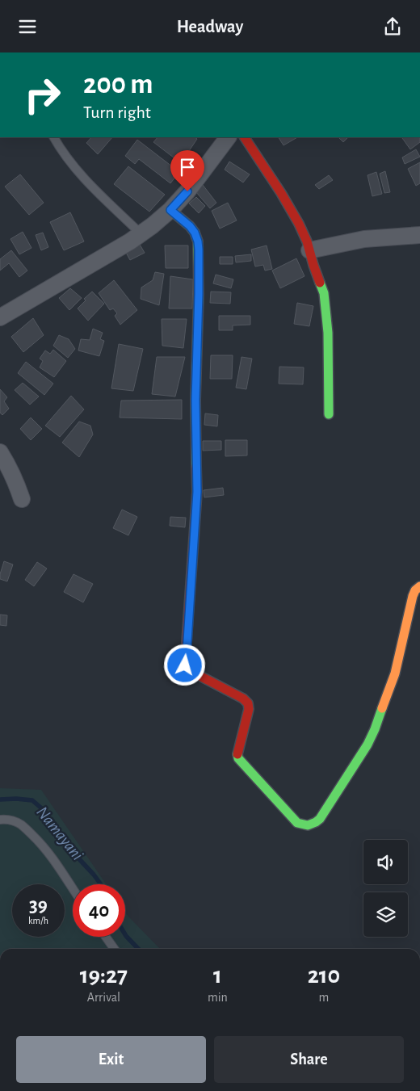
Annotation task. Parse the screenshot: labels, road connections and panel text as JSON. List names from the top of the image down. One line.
{"water":["Namayani"],"page":{"header":"Headway","turn":["200 m","Turn right"],"speed":"39 km/h","limit":"40","eta":["19:27","Arrival","1","min","210","m"],"buttons":["Exit","Share"]}}
